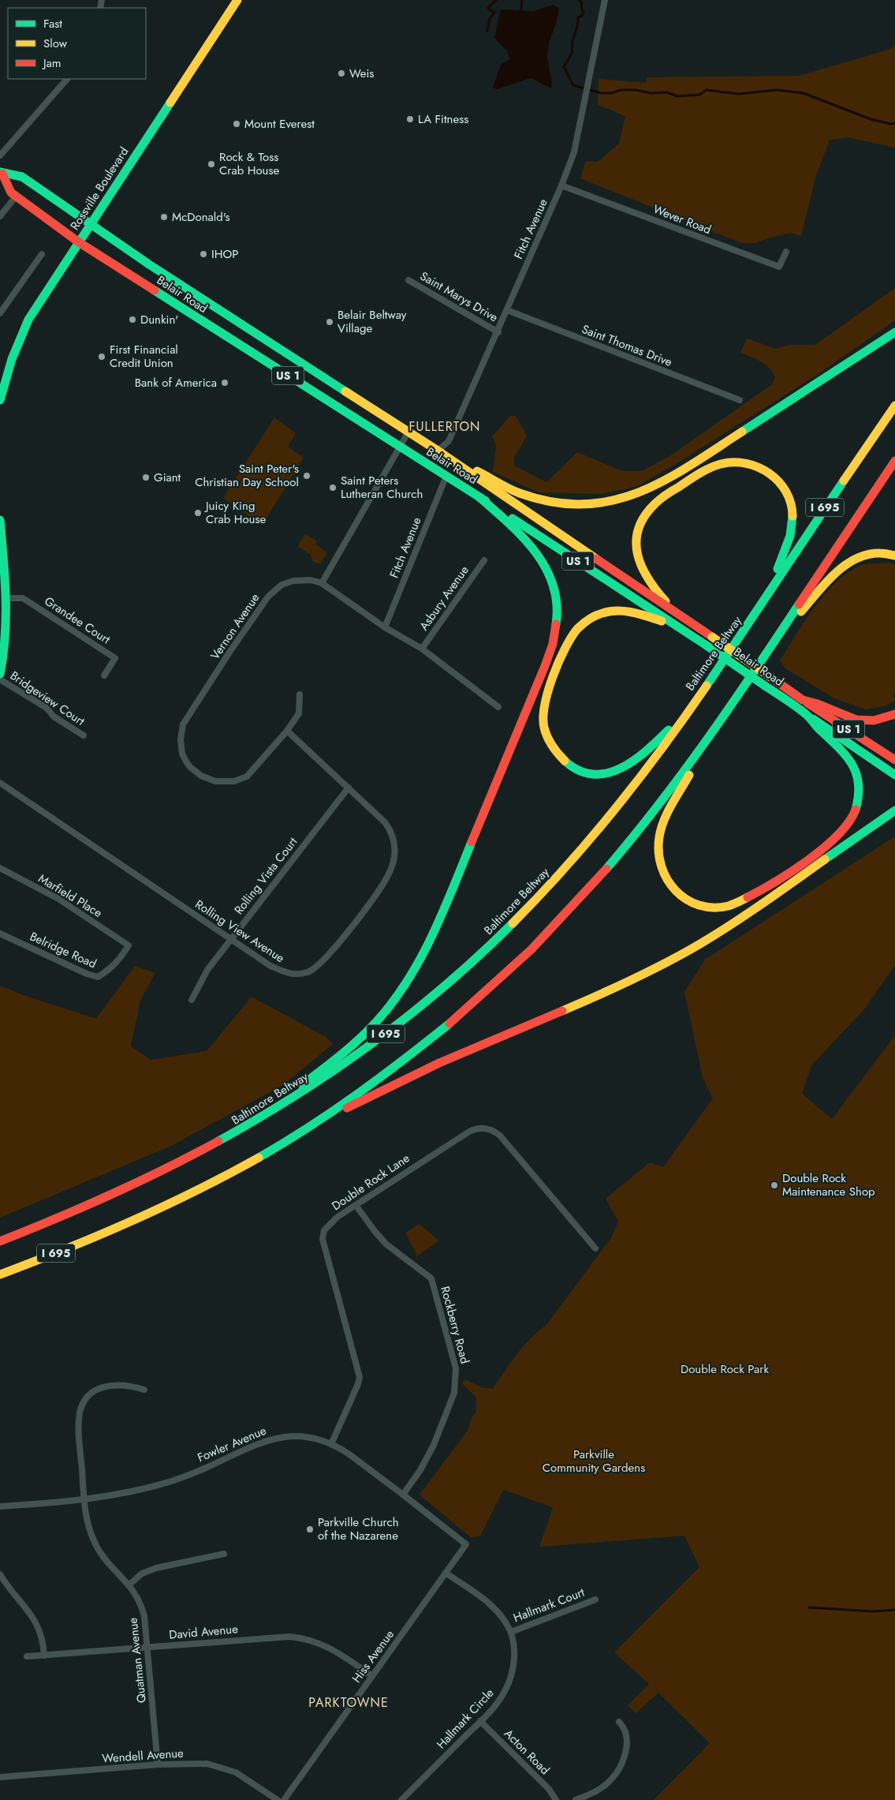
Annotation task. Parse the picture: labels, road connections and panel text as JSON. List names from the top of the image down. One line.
{"streets":{"main road":["Rossville Boulevard","Belair Road","US 1","I 695","Baltimore Beltway"],"street":["Wever Road","Fitch Avenue","Saint Marys Drive","Saint Thomas Drive","Asbury Avenue","Grandee Court","Vernon Avenue","Bridgeview Court","Rolling Vista Court","Marfield Place","Rolling View Avenue","Belridge Road","Double Rock Lane","Rockberry Road","Fowler Avenue","Hallmark Court","David Avenue","Hiss Avenue","Quatman Avenue","Hallmark Circle","Acton Road","Wendell Avenue"]},"crossings":[["Rossville Boulevard","Belair Road"],["Wever Road","Fitch Avenue"],["Fitch Avenue","Belair Road"],["Fitch Avenue","Saint Marys Drive"],["Fitch Avenue","Saint Thomas Drive"],["Fitch Avenue","Vernon Avenue"],["Asbury Avenue","Vernon Avenue"],["Vernon Avenue","Rolling View Avenue"],["Rolling Vista Court","Rolling View Avenue"],["Marfield Place","Belridge Road"],["Double Rock Lane","Rockberry Road"],["Double Rock Lane","Fowler Avenue"],["Rockberry Road","Fowler Avenue"],["Fowler Avenue","Hiss Avenue"],["Fowler Avenue","Quatman Avenue"],["Hallmark Court","Hallmark Circle"],["David Avenue","Hiss Avenue"],["David Avenue","Quatman Avenue"],["Hiss Avenue","Hallmark Circle"],["Quatman Avenue","Wendell Avenue"],["Hallmark Circle","Acton Road"]],"districts":["FULLERTON","PARKTOWNE"],"parks":["Double Rock Park","Parkville Community Gardens"],"places":["Weis","LA Fitness","Mount Everest","Rock & Toss Crab House","McDonald's","IHOP","Dunkin'","Belair Beltway Village","First Financial Credit Union","Bank of America","Saint Peter's Christian Day School","Giant","Saint Peters Lutheran Church","Juicy King Crab House","Double Rock Maintenance Shop","Parkville Church of the Nazarene"],"legend":["Fast","Slow","Jam"]}
